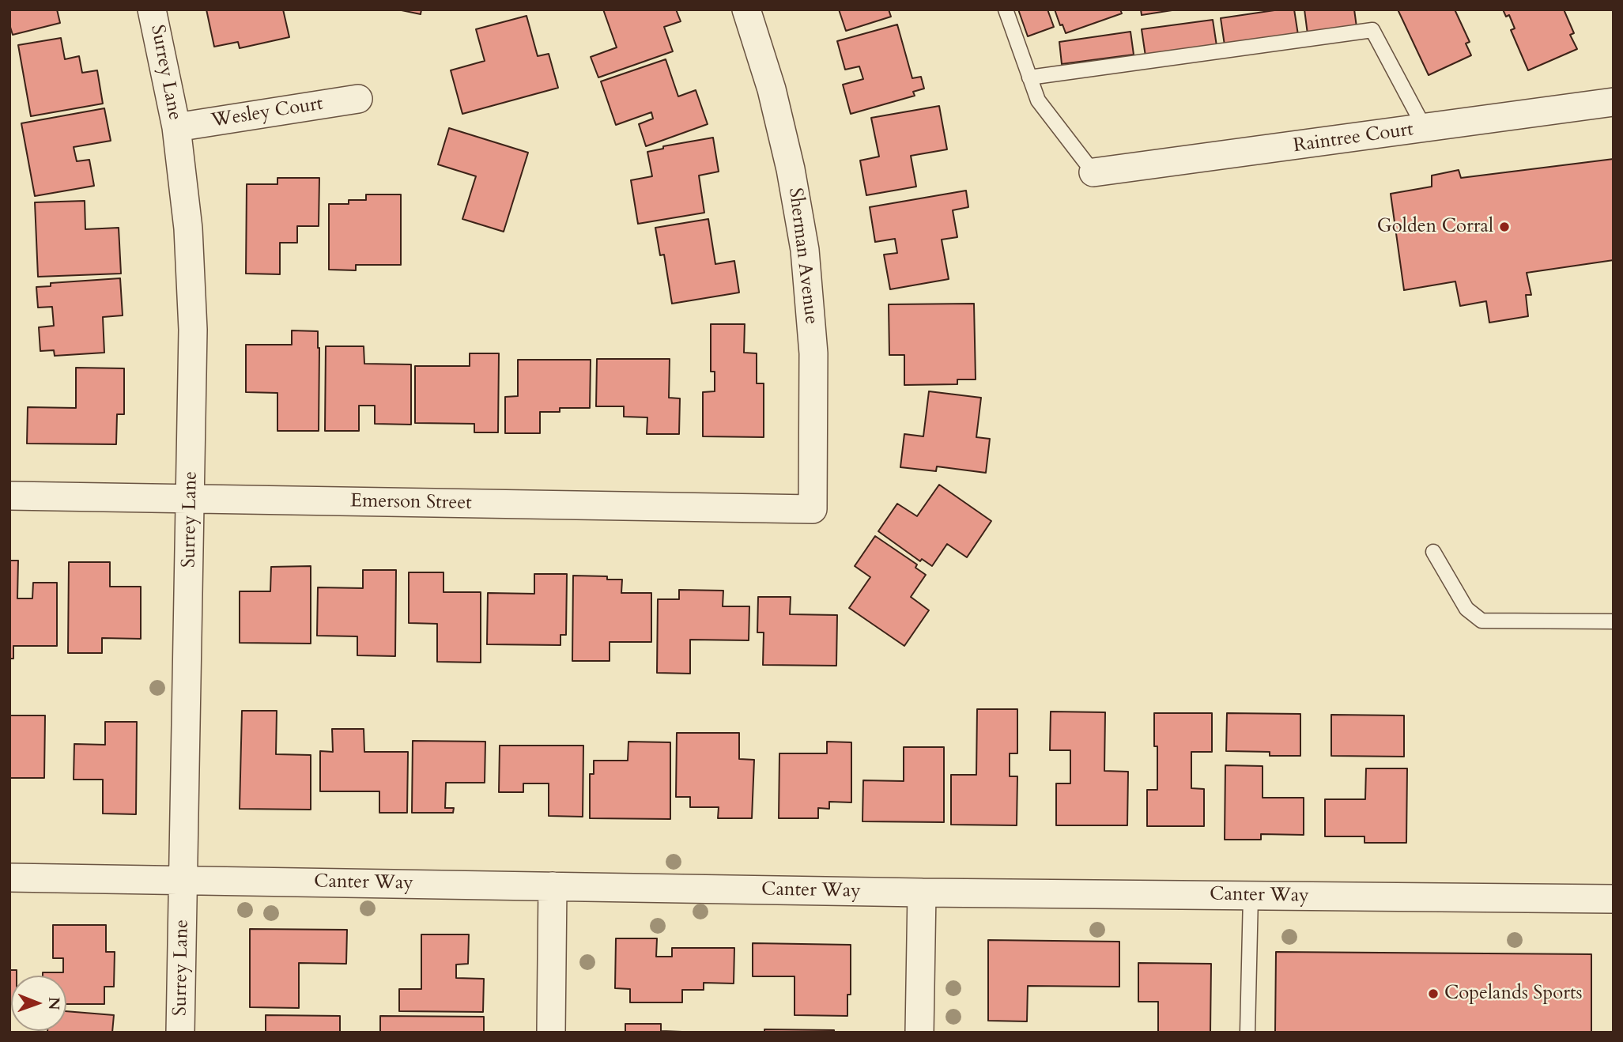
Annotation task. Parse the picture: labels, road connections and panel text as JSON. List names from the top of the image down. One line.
{"streets":{"street":["Surrey Lane","Wesley Court","Raintree Court","Sherman Avenue","Emerson Street","Canter Way"]},"crossings":[["Surrey Lane","Wesley Court"],["Surrey Lane","Emerson Street"],["Surrey Lane","Canter Way"],["Sherman Avenue","Emerson Street"]],"places":["Golden Corral","Copelands Sports"],"north":"right"}
